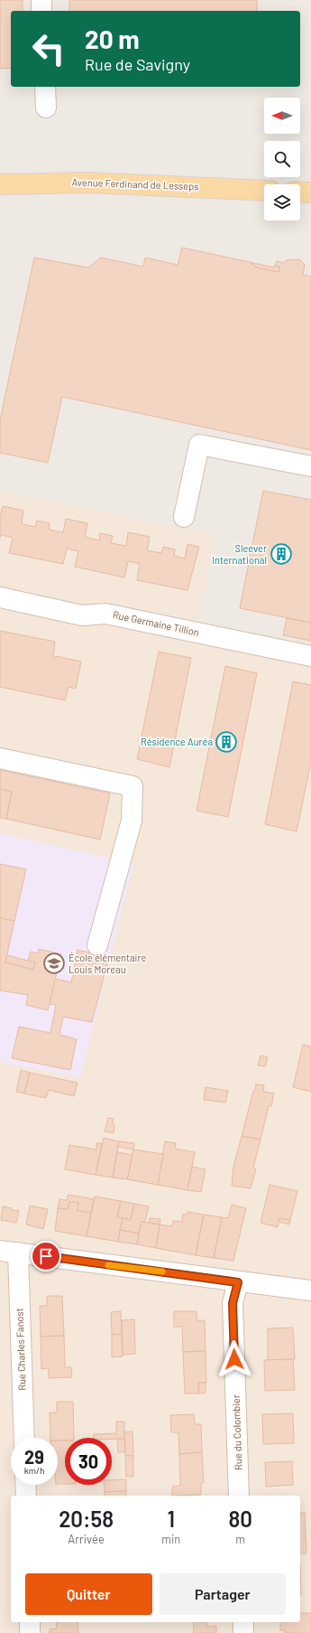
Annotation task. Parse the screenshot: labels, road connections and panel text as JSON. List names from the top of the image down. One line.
{"streets":{"main road":["Avenue Ferdinand de Lesseps"],"street":["Rue Germaine Tillion","Rue Charles Fanost","Rue du Colombier"]},"places":{"building":["Sleever International","Résidence Auréa"],"school or university":["École élémentaire Louis Moreau"]},"north":"left","page":{"turn":["20 m","Rue de Savigny"],"speed":"29 km/h","limit":"30","eta":["20:58","Arrivée","1","min","80","m"],"buttons":["Quitter","Partager"]}}
